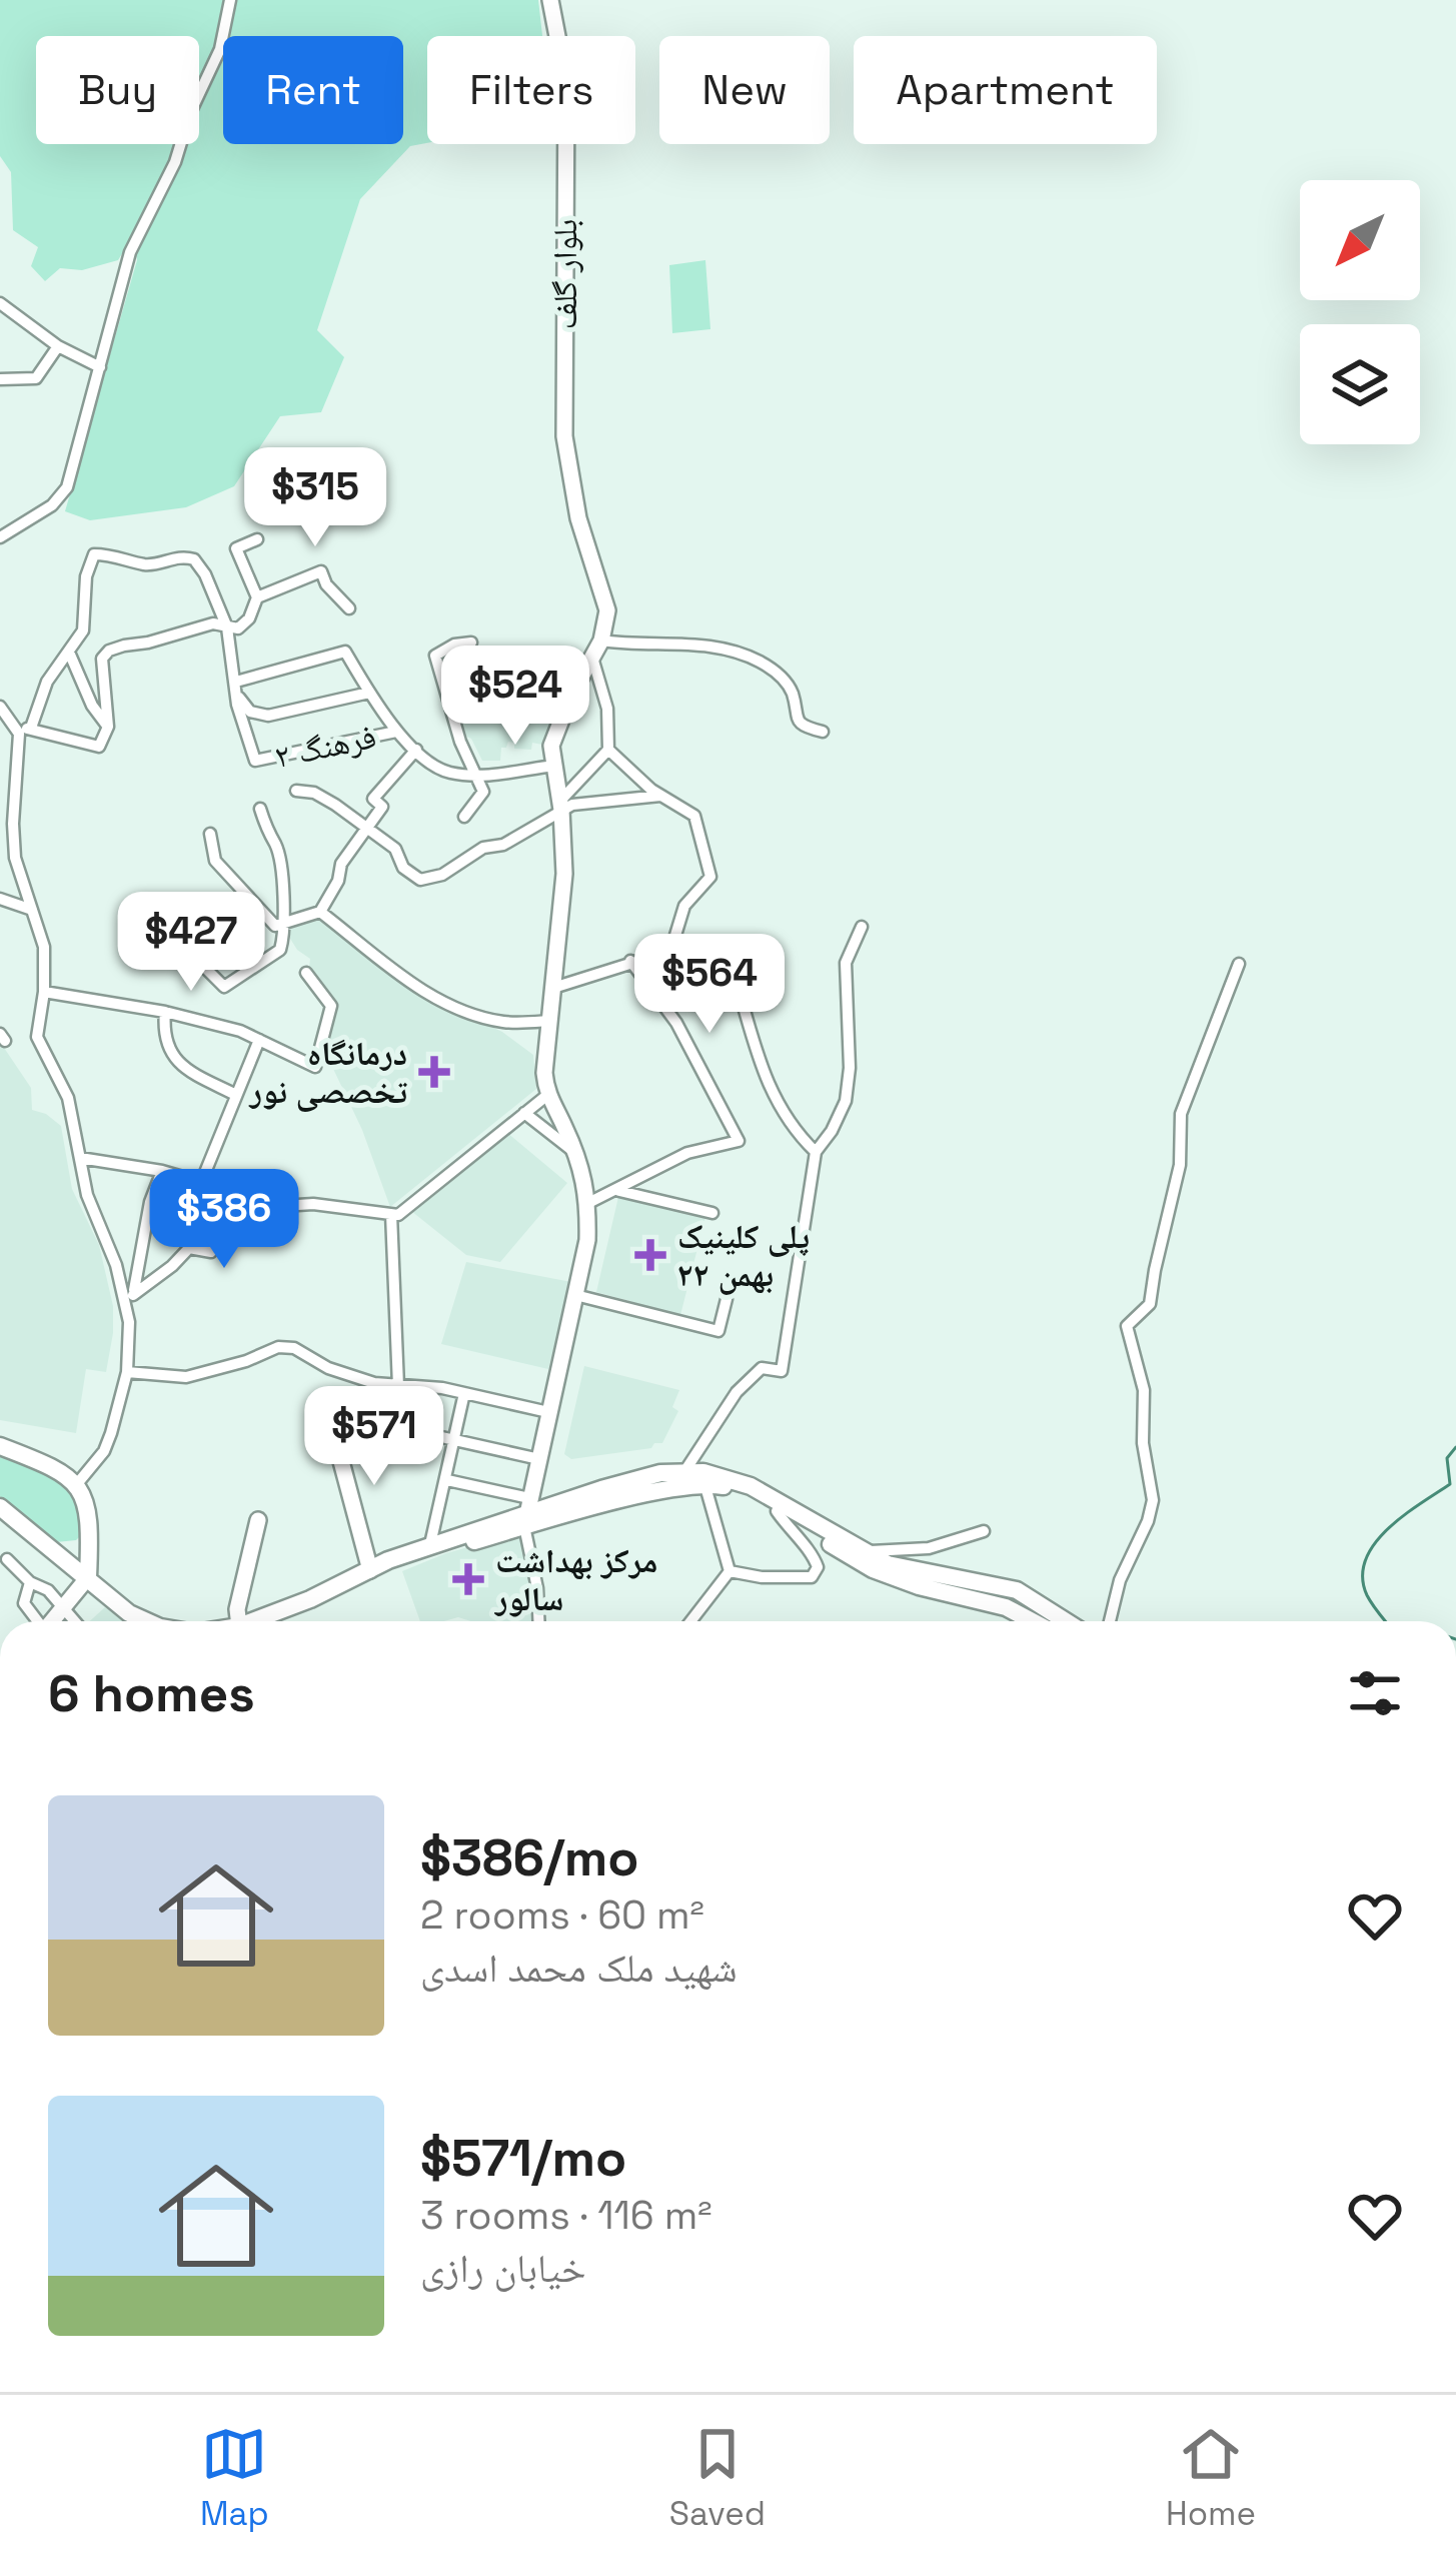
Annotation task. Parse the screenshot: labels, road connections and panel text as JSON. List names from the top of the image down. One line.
{"streets":{"street":["بلوار گلف","فرهنگ ۲"]},"places":{"health":["درمانگاه تخصصی نور","پلی کلینیک ۲۲ بهمن","مرکز بهداشت سالور"]},"north":"bottom left","page":{"chip":["Buy","Rent","Filters","New","Apartment"],"price":["$315","$524","$427","$564","$386","$571"],"heading":"6 homes","list":[{"name":"$386/mo","note":"2 rooms · 60 m² · شهید ملک محمد اسدی"},{"name":"$571/mo","note":"3 rooms · 116 m² · خیابان رازی"}],"tabs":["Map","Saved","Home"]}}
